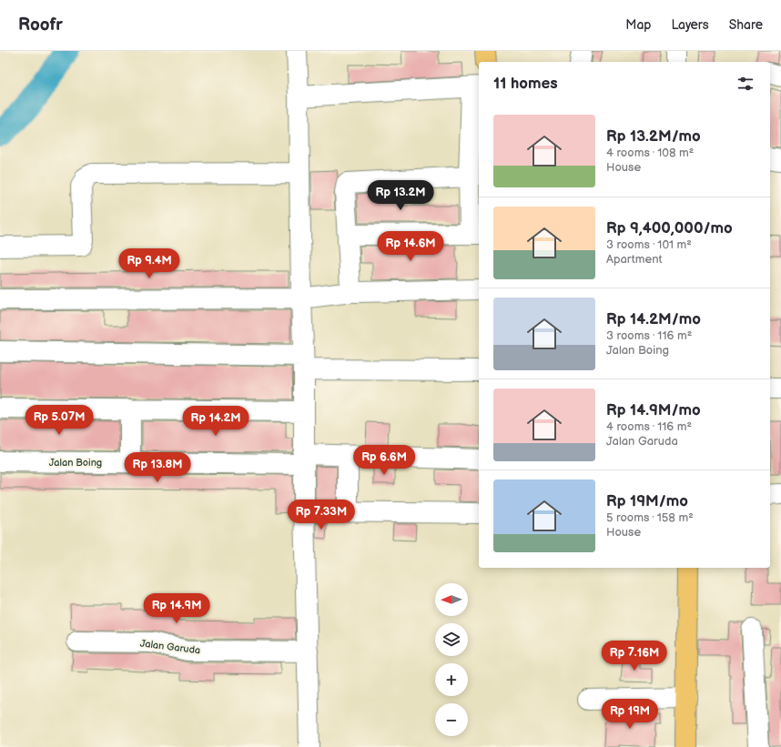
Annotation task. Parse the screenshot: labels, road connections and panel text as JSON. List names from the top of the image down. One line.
{"streets":{"street":["Jalan Boing","Jalan Garuda"]},"north":"left","page":{"header":"Roofr","nav":["Map","Layers","Share"],"heading":"11 homes","list":[{"name":"Rp 13.2M/mo","note":"4 rooms · 108 m² · House"},{"name":"Rp 9,400,000/mo","note":"3 rooms · 101 m² · Apartment"},{"name":"Rp 14.2M/mo","note":"3 rooms · 116 m² · Jalan Boing"},{"name":"Rp 14.9M/mo","note":"4 rooms · 116 m² · Jalan Garuda"},{"name":"Rp 19M/mo","note":"5 rooms · 158 m² · House"}],"price":["Rp 13.2M","Rp 14.6M","Rp 9.4M","Rp 5.07M","Rp 14.2M","Rp 6.6M","Rp 13.8M","Rp 7.33M","Rp 14.9M","Rp 7.16M","Rp 19M"],"map_buttons":["+","−"]}}
